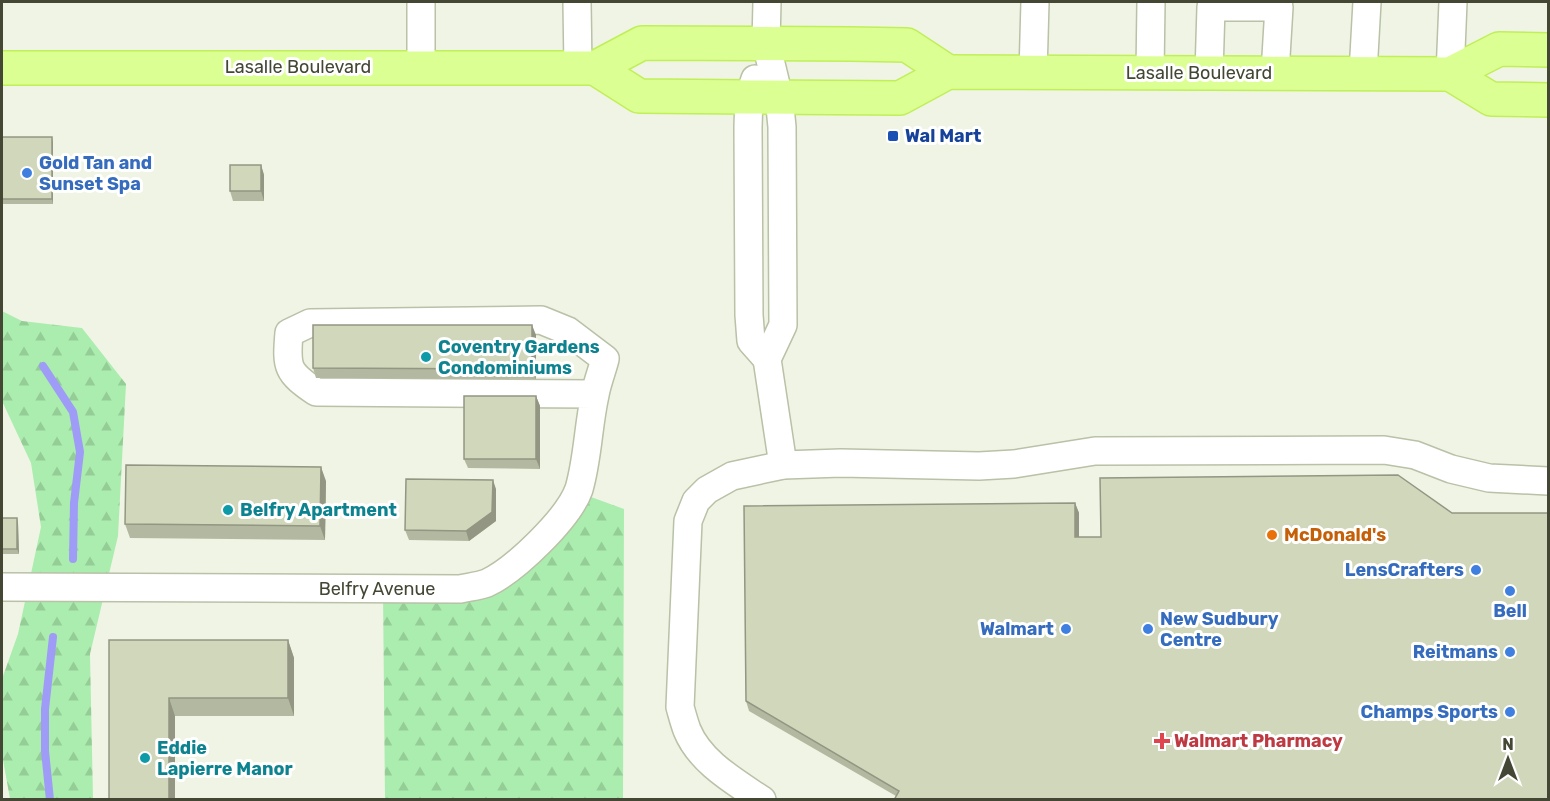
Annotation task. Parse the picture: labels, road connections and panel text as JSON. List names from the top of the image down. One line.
{"streets":{"main road":["Lasalle Boulevard"],"street":["Belfry Avenue"]},"places":{"transit":["Wal Mart"],"other":["Gold Tan and Sunset Spa","Coventry Gardens Condominiums","Belfry Apartment","McDonald's","LensCrafters","Bell","Walmart","New Sudbury Centre","Reitmans","Champs Sports","Eddie Lapierre Manor"],"health":["Walmart Pharmacy"]},"north":"top"}
